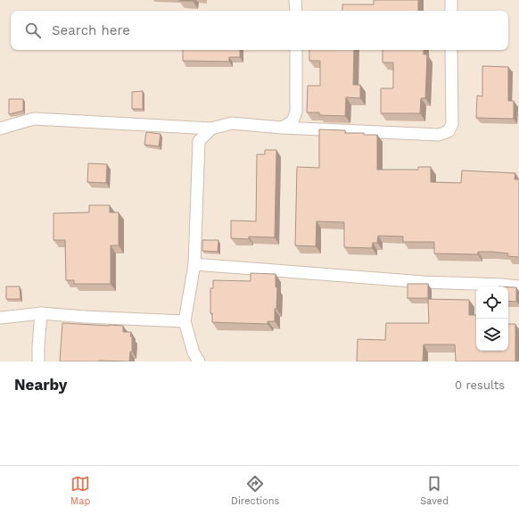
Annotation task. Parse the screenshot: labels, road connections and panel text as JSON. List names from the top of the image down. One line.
{"page":{"search":"Search here","heading":["Nearby","0 results"],"nav":["Map","Directions","Saved"]}}
